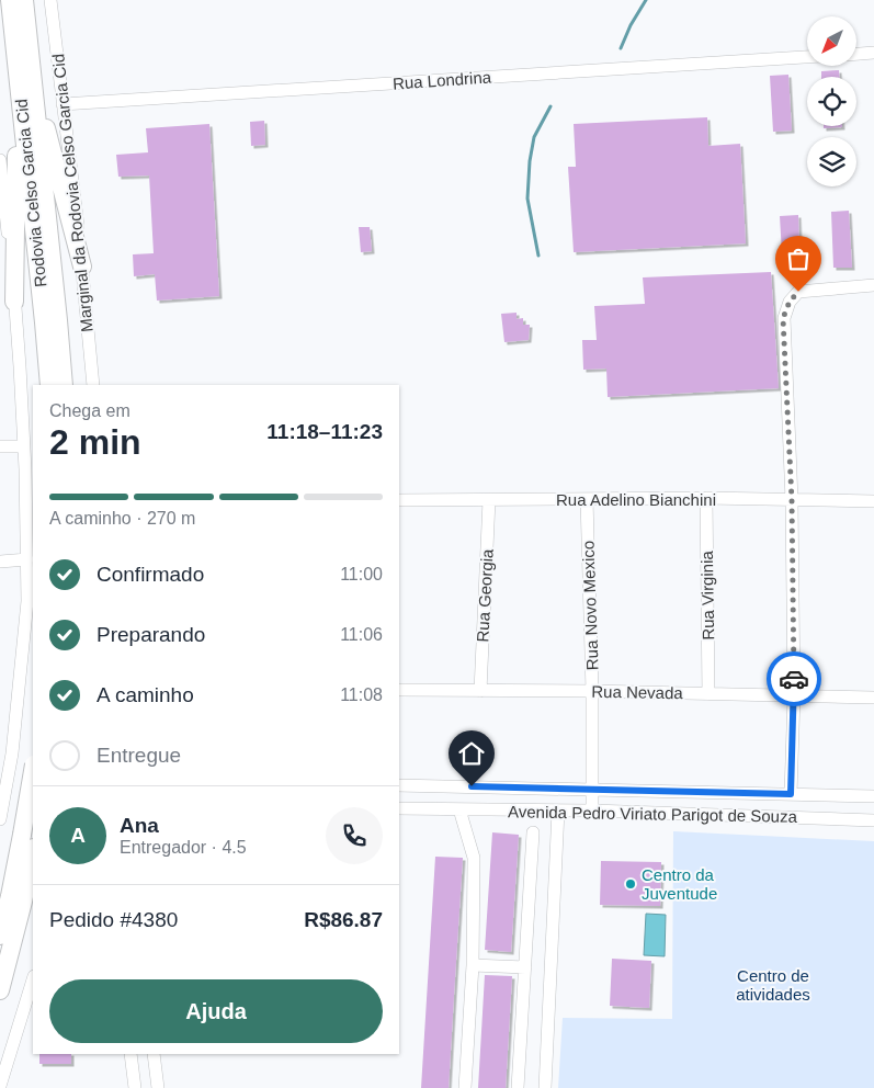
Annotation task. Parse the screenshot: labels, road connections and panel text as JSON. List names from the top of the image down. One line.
{"streets":{"highway":["Rodovia Celso Garcia Cid"],"street":["Rua Londrina","Marginal da Rodovia Celso Garcia Cid","Rua Adelino Bianchini","Rua Georgia","Rua Virginia","Rua Novo Mexico","Rua Nevada","Avenida Pedro Viriato Parigot de Souza"]},"crossings":[["Rua Londrina","Marginal da Rodovia Celso Garcia Cid"],["Rua Adelino Bianchini","Rua Georgia"],["Rua Adelino Bianchini","Rua Virginia"],["Rua Adelino Bianchini","Rua Novo Mexico"],["Rua Georgia","Rua Nevada"],["Rua Virginia","Rua Nevada"],["Rua Novo Mexico","Rua Nevada"],["Rua Novo Mexico","Avenida Pedro Viriato Parigot de Souza"]],"parks":["Centro de atividades"],"places":["Centro da Juventude"],"north":"bottom left","page":{"heading":["2 min","Chega em","11:18–11:23"],"panel":["Ana","Entregador · 4.5","Pedido #4380","R$86.87"],"bar":"A caminho · 270 m","list":[["Confirmado","11:00"],["Preparando","11:06"],["A caminho","11:08"],"Entregue"],"round":"A","buttons":"Ajuda"}}
